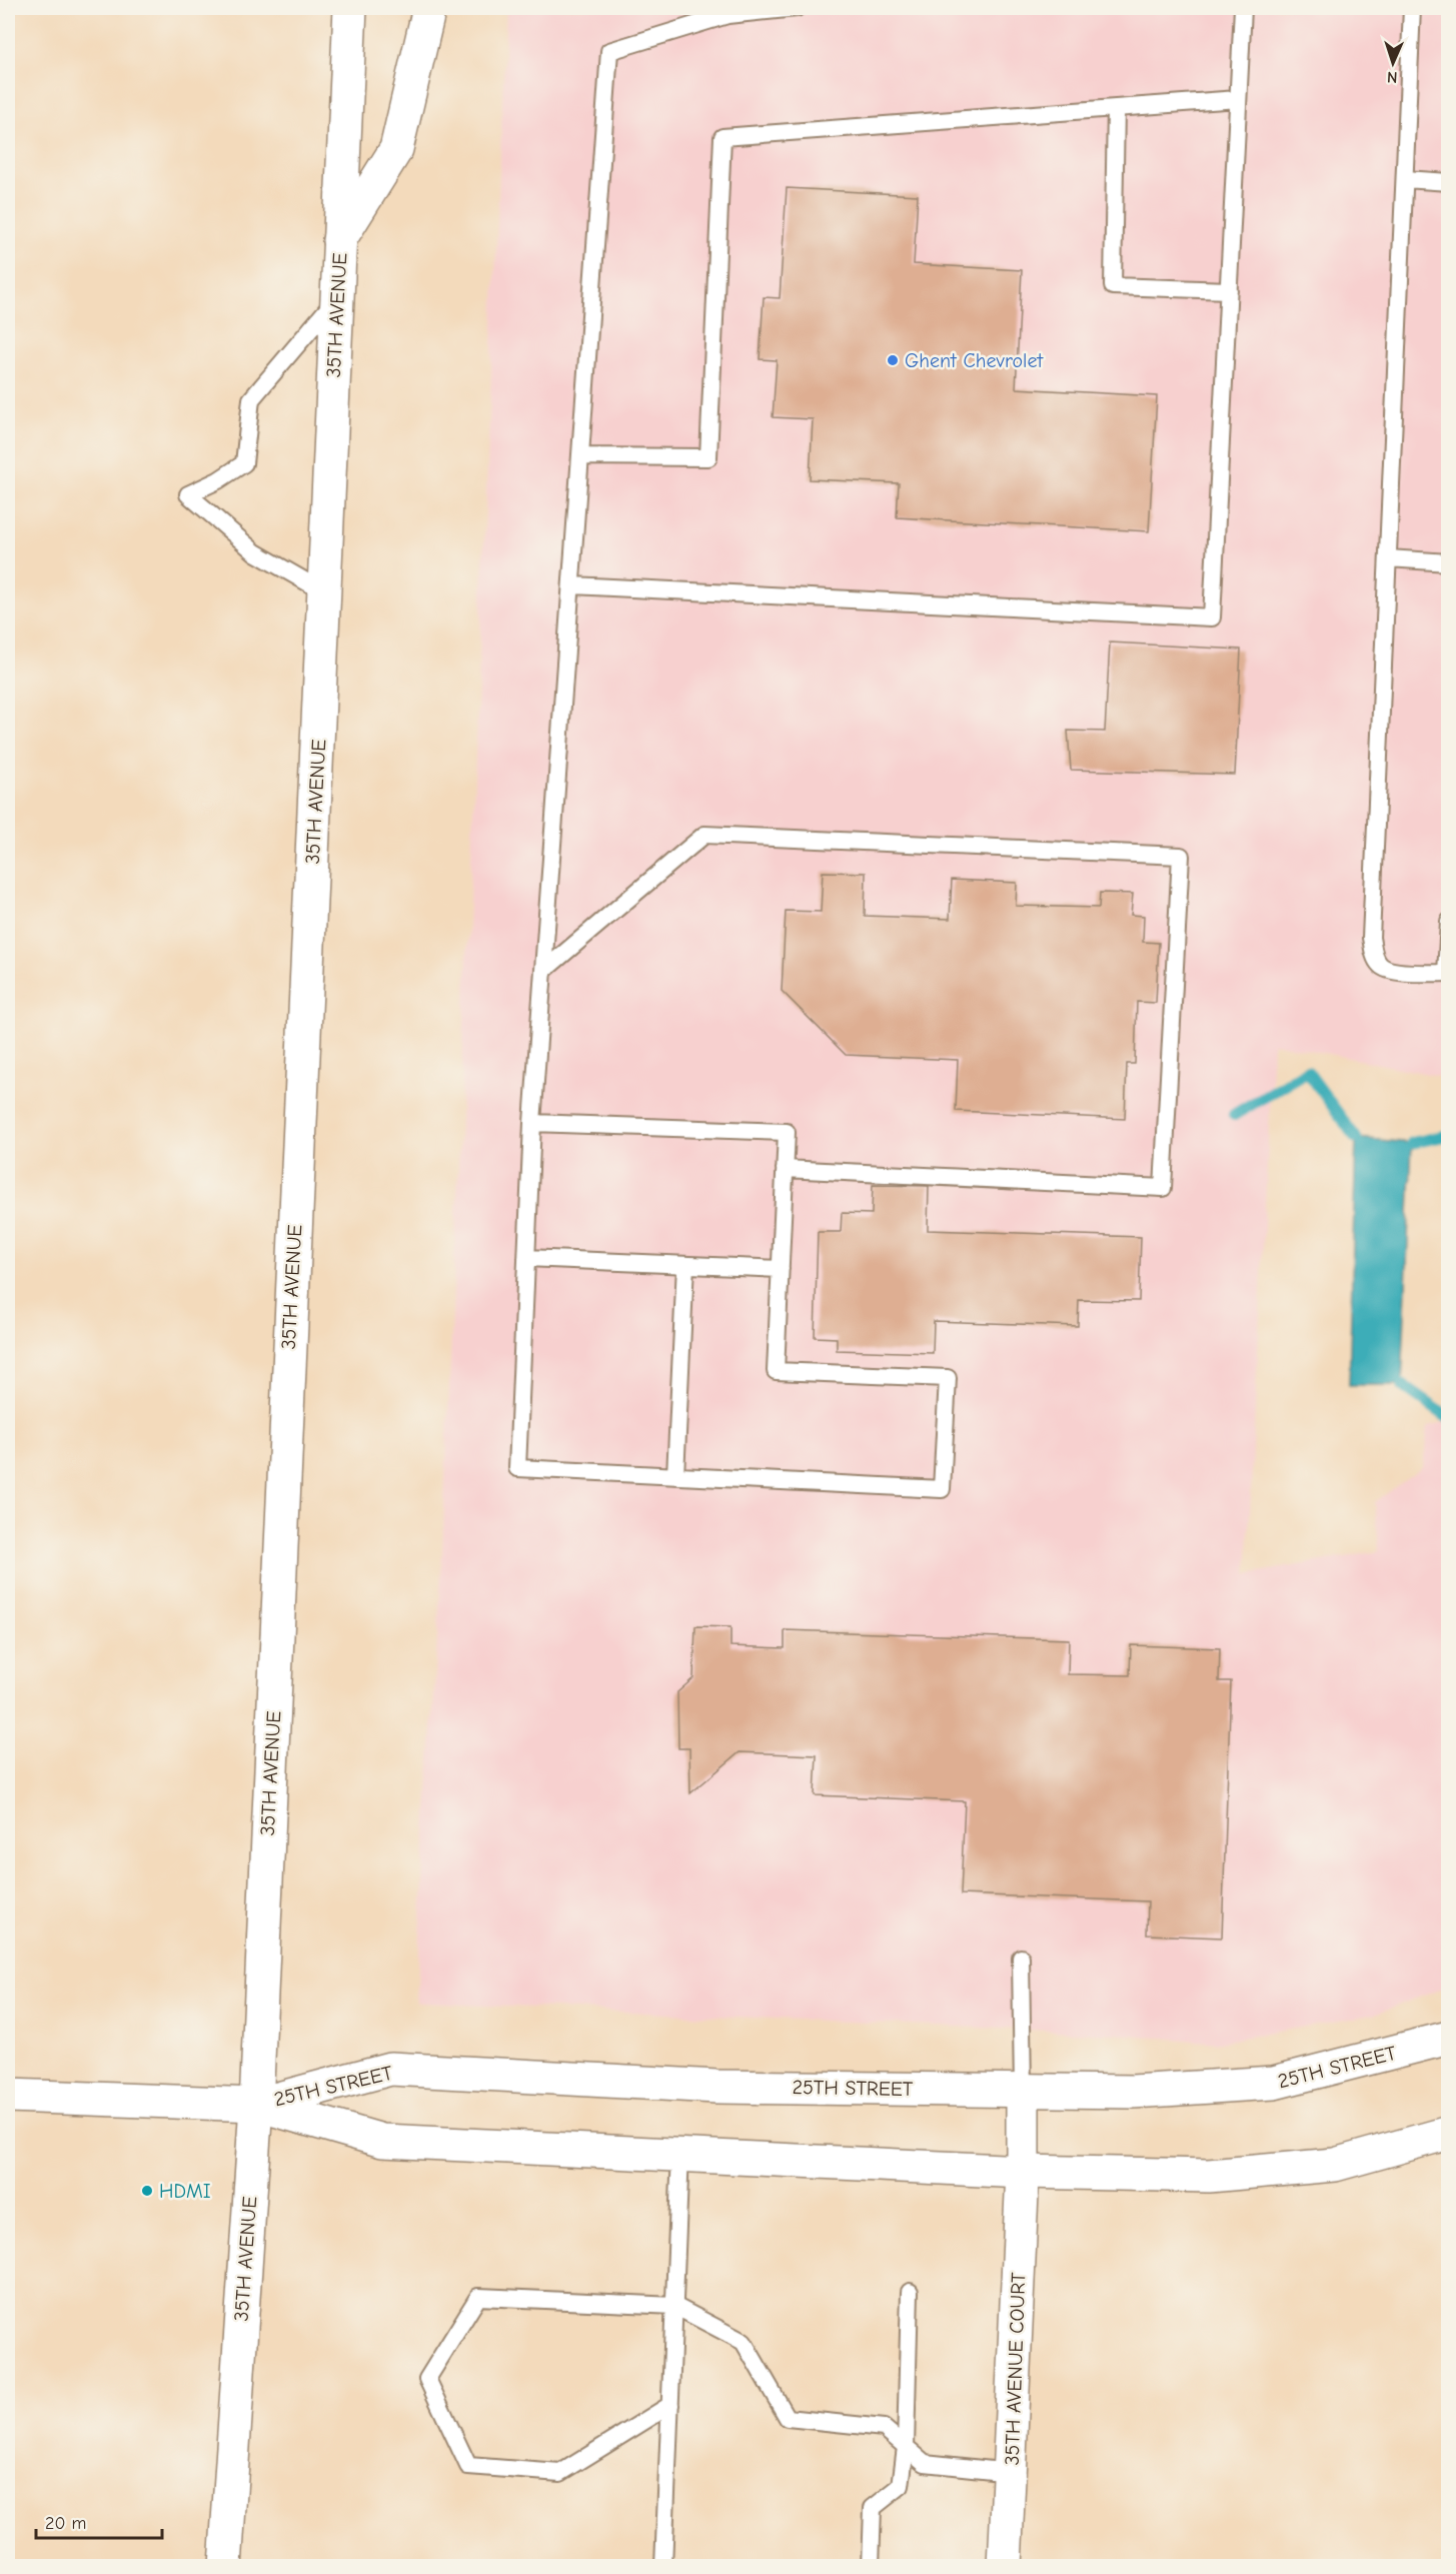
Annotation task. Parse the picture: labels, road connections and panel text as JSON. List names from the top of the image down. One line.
{"streets":{"main road":["35TH AVENUE","25TH STREET","35TH AVENUE COURT"]},"crossings":[["35TH AVENUE","25TH STREET"],["25TH STREET","35TH AVENUE COURT"]],"places":["Ghent Chevrolet","HDMI"],"scale_bar":"20 m","north":"bottom"}
